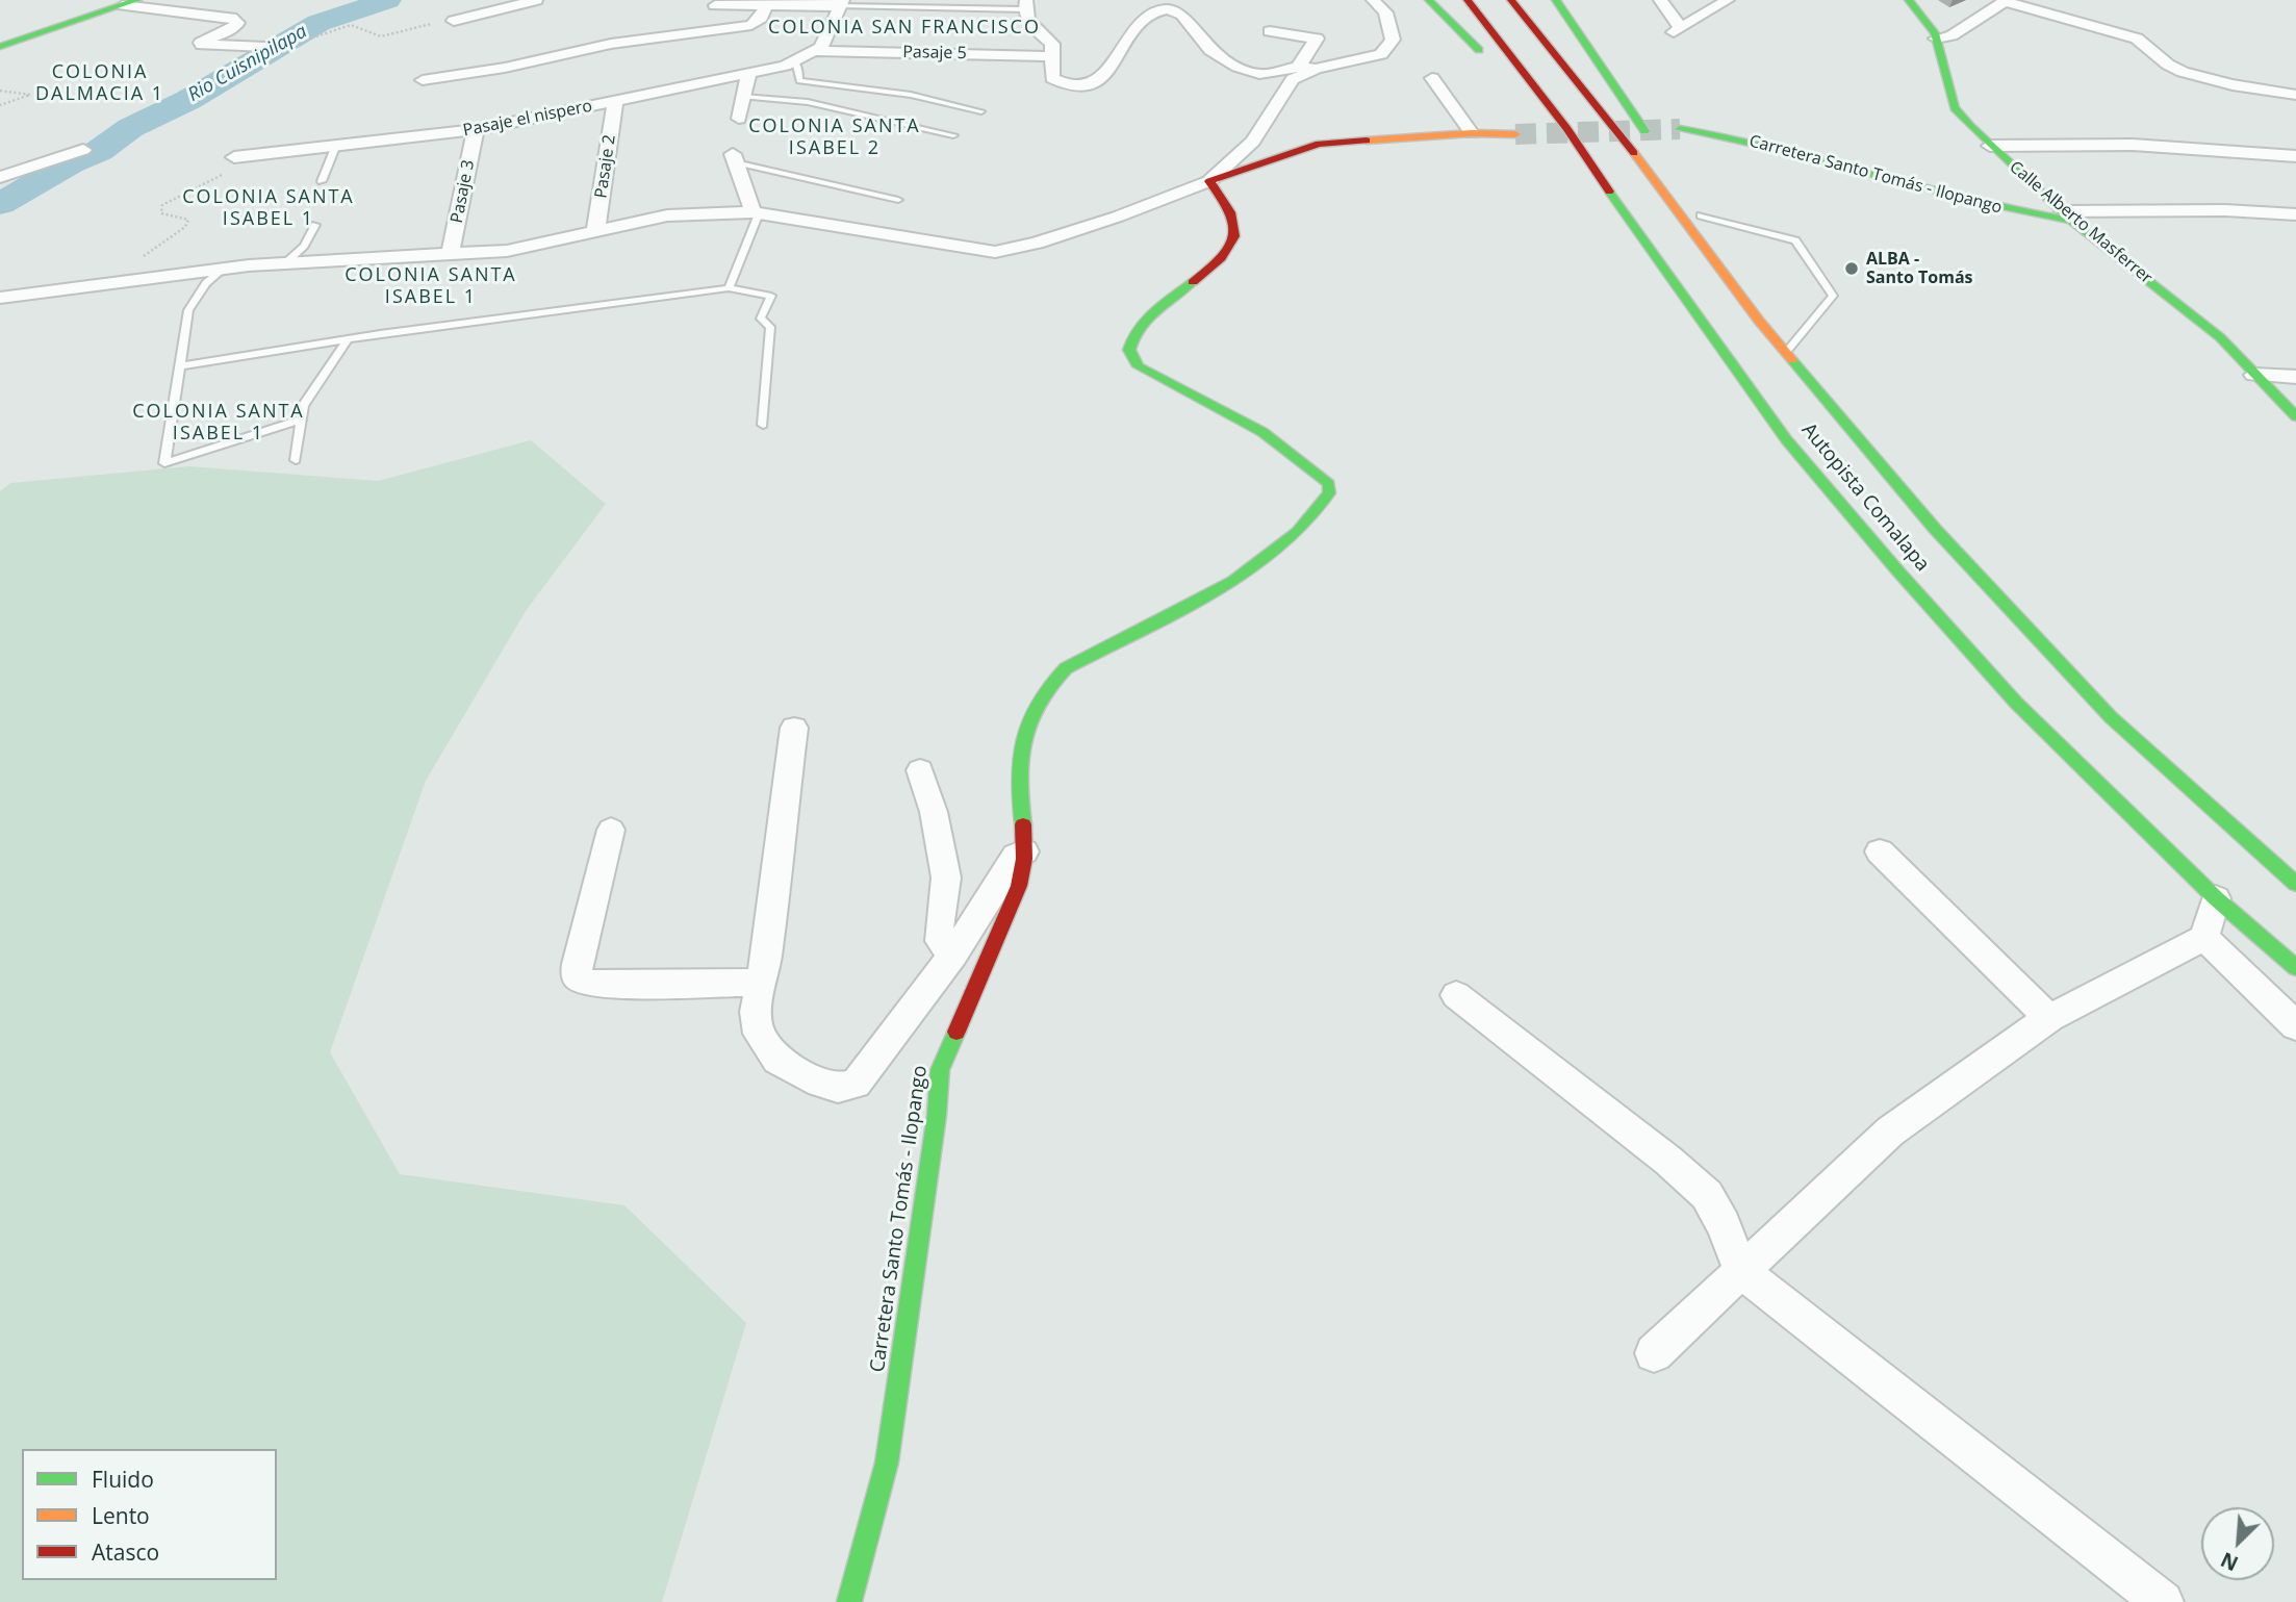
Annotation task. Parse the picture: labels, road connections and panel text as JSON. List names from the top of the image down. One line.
{"streets":{"main road":["Carretera Santo Tomás - Ilopango","Calle Alberto Masferrer","Autopista Comalapa"],"street":["Pasaje 5","Pasaje el nispero","Pasaje 2","Pasaje 3"]},"crossings":[["Pasaje 5","Pasaje el nispero"],["Pasaje el nispero","Pasaje 2"],["Pasaje el nispero","Pasaje 3"],["Carretera Santo Tomás - Ilopango","Calle Alberto Masferrer"]],"districts":["COLONIA SAN FRANCISCO","COLONIA DALMACIA 1","COLONIA SANTA ISABEL 2","COLONIA SANTA ISABEL 1","COLONIA SANTA ISABEL 1","COLONIA SANTA ISABEL 1"],"water":["Rio Cuisnipilapa"],"places":["ALBA - Santo Tomás"],"legend":["Fluido","Lento","Atasco"],"north":"bottom left"}
